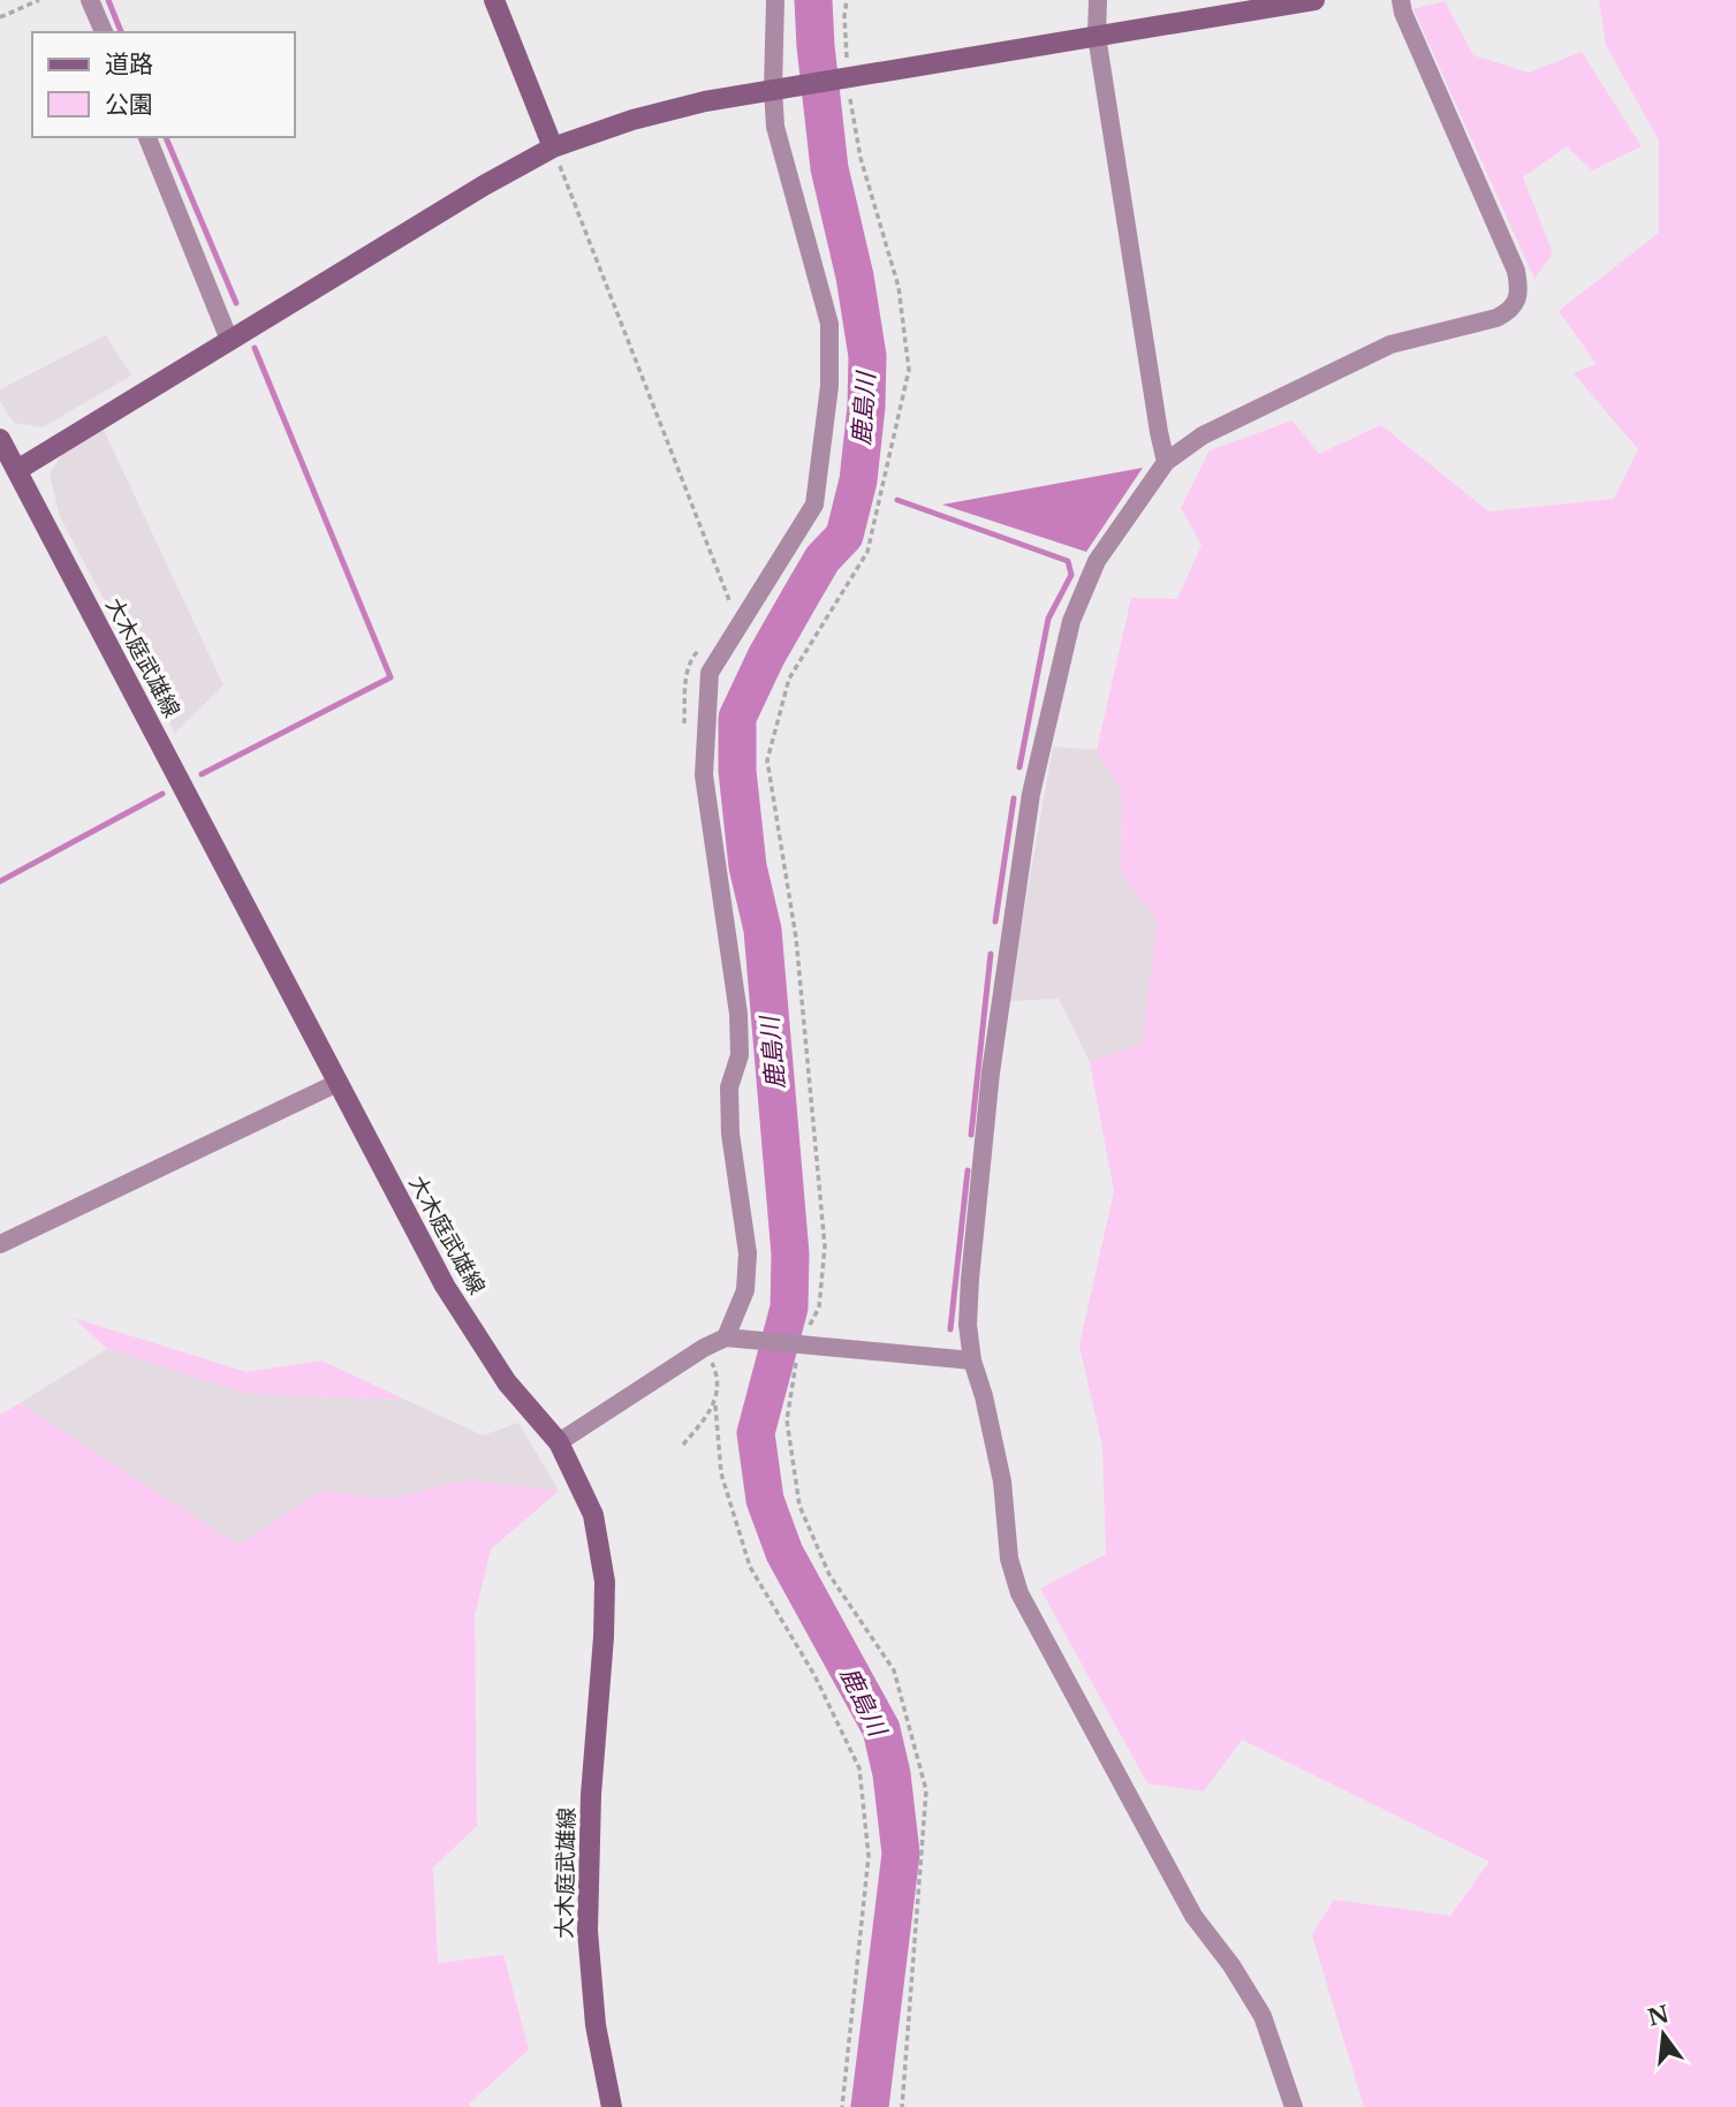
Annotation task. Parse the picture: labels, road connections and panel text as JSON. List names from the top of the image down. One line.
{"streets":{"main road":["大木庭武雄線"]},"water":["鹿島川"],"legend":["道路","公園"],"north":"top"}
